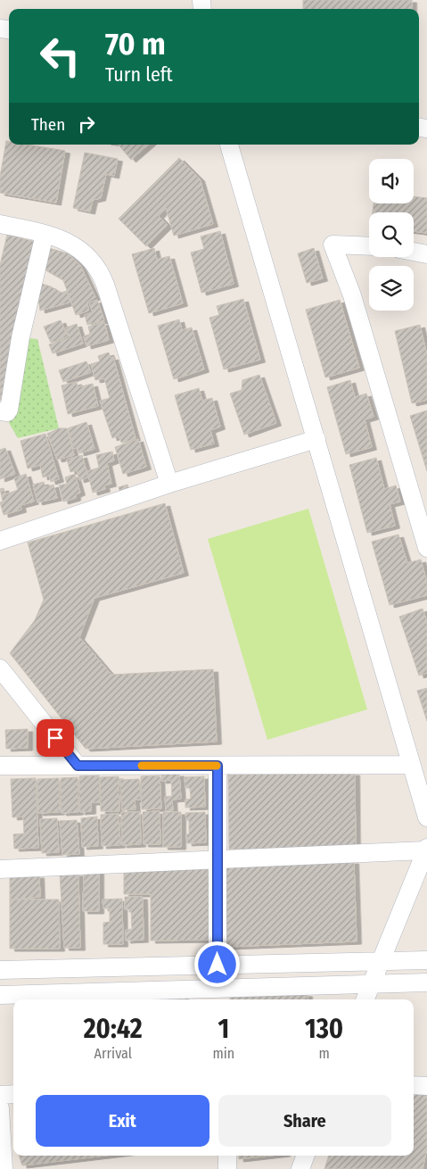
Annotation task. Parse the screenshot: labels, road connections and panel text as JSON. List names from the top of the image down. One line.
{"page":{"turn":["70 m","Turn left"],"then":"Then","eta":["20:42","Arrival","1","min","130","m"],"buttons":["Exit","Share"]}}
